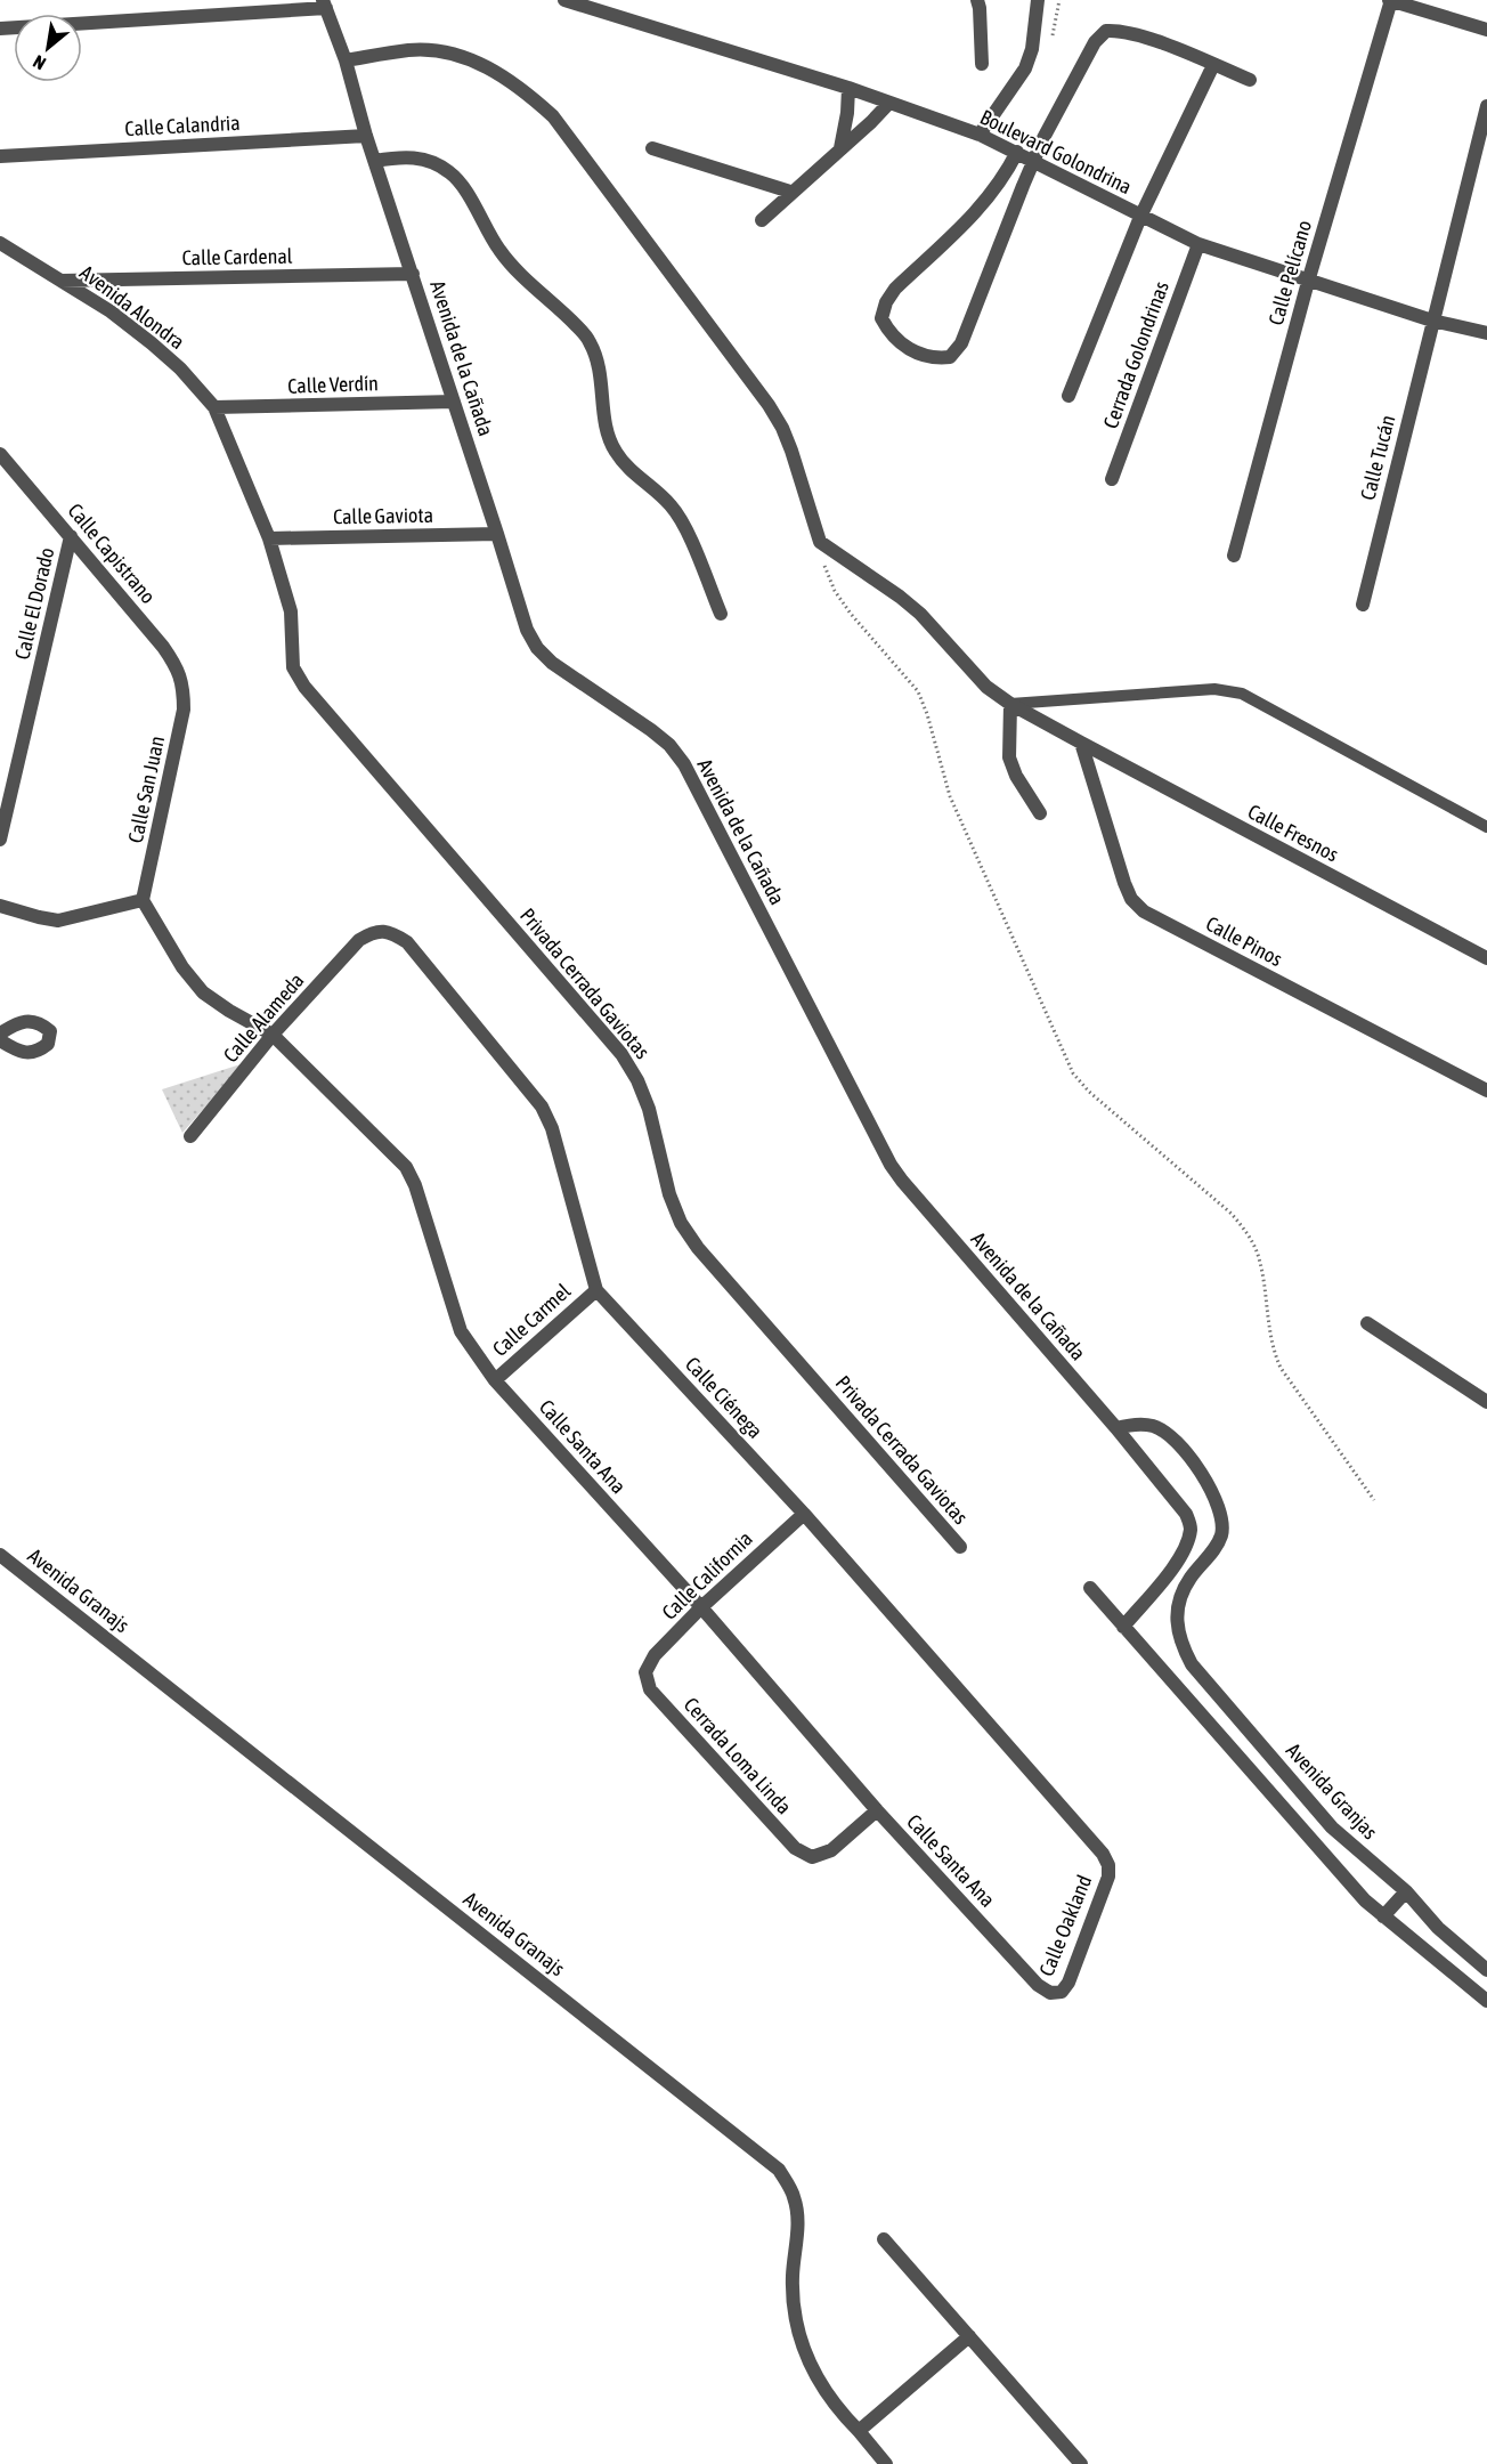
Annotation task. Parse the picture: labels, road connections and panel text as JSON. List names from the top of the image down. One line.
{"streets":{"street":["Calle Calandria","Boulevard Golondrina","Calle Cardenal","Calle Pelícano","Avenida Alondra","Cerrada Golondrinas","Avenida de la Cañada","Calle Verdín","Calle Tucán","Calle Gaviota","Calle Capistrano","Calle El Dorado","Calle San Juan","Calle Fresnos","Calle Pinos","Privada Cerrada Gaviotas","Calle Alameda","Calle Carmel","Calle Ciénega","Calle Santa Ana","Calle California","Avenida Granajs","Cerrada Loma Linda","Avenida Granjas","Calle Oakland"]},"crossings":[["Calle Calandria","Avenida de la Cañada"],["Boulevard Golondrina","Calle Pelícano"],["Boulevard Golondrina","Cerrada Golondrinas"],["Boulevard Golondrina","Calle Tucán"],["Calle Cardenal","Avenida Alondra"],["Calle Cardenal","Avenida de la Cañada"],["Avenida Alondra","Calle Verdín"],["Avenida Alondra","Calle Gaviota"],["Avenida Alondra","Privada Cerrada Gaviotas"],["Avenida de la Cañada","Calle Verdín"],["Avenida de la Cañada","Calle Gaviota"],["Avenida de la Cañada","Avenida Granjas"],["Calle Gaviota","Privada Cerrada Gaviotas"],["Calle Capistrano","Calle El Dorado"],["Calle Capistrano","Calle San Juan"],["Calle San Juan","Calle Santa Ana"],["Calle Fresnos","Calle Pinos"],["Calle Alameda","Calle Ciénega"],["Calle Alameda","Calle Santa Ana"],["Calle Carmel","Calle Ciénega"],["Calle Carmel","Calle Santa Ana"],["Calle Ciénega","Calle California"],["Calle Ciénega","Calle Oakland"],["Calle Santa Ana","Calle California"],["Calle Santa Ana","Cerrada Loma Linda"],["Calle Santa Ana","Calle Oakland"],["Calle California","Cerrada Loma Linda"]],"north":"bottom left"}
